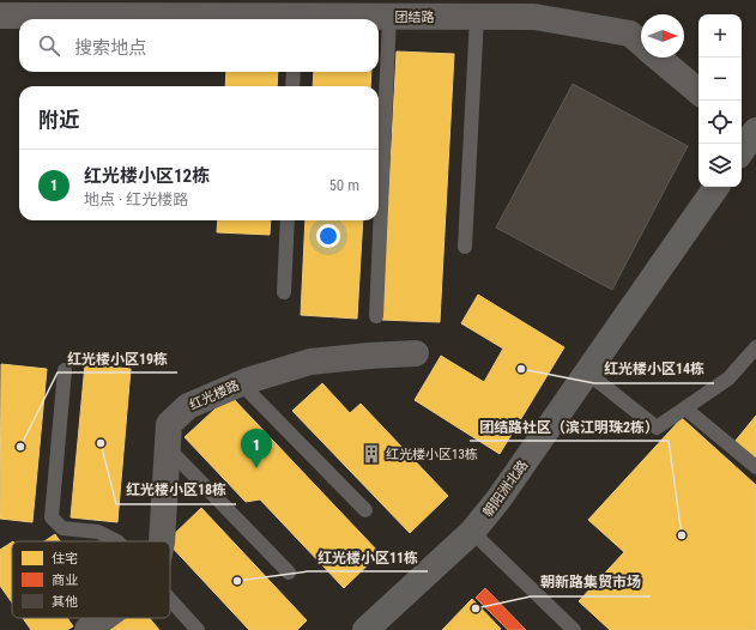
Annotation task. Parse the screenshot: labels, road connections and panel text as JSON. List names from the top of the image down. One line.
{"streets":{"main road":["朝阳洲北路"],"street":["团结路","红光楼路"]},"places":{"other":["红光楼小区14栋","红光楼小区18栋","红光楼小区19栋","团结路社区（滨江明珠2栋）","红光楼小区11栋","朝新路集贸市场"],"building":["红光楼小区13栋"]},"legend":["住宅","商业","其他"],"north":"right","page":{"map_buttons":["+","−"],"search":"搜索地点","heading":"附近","list":[{"mark":"1","name":"红光楼小区12栋","note":"地点 · 红光楼路","value":"50 m"}],"pins":"1"}}
